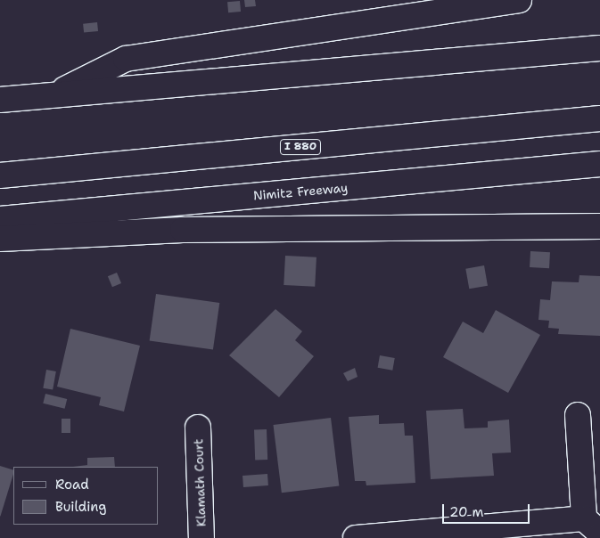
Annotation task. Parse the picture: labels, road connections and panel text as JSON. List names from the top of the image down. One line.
{"streets":{"main road":["I 880","Nimitz Freeway","Klamath Court"]},"legend":["Road","Building"],"scale_bar":"20 m"}
